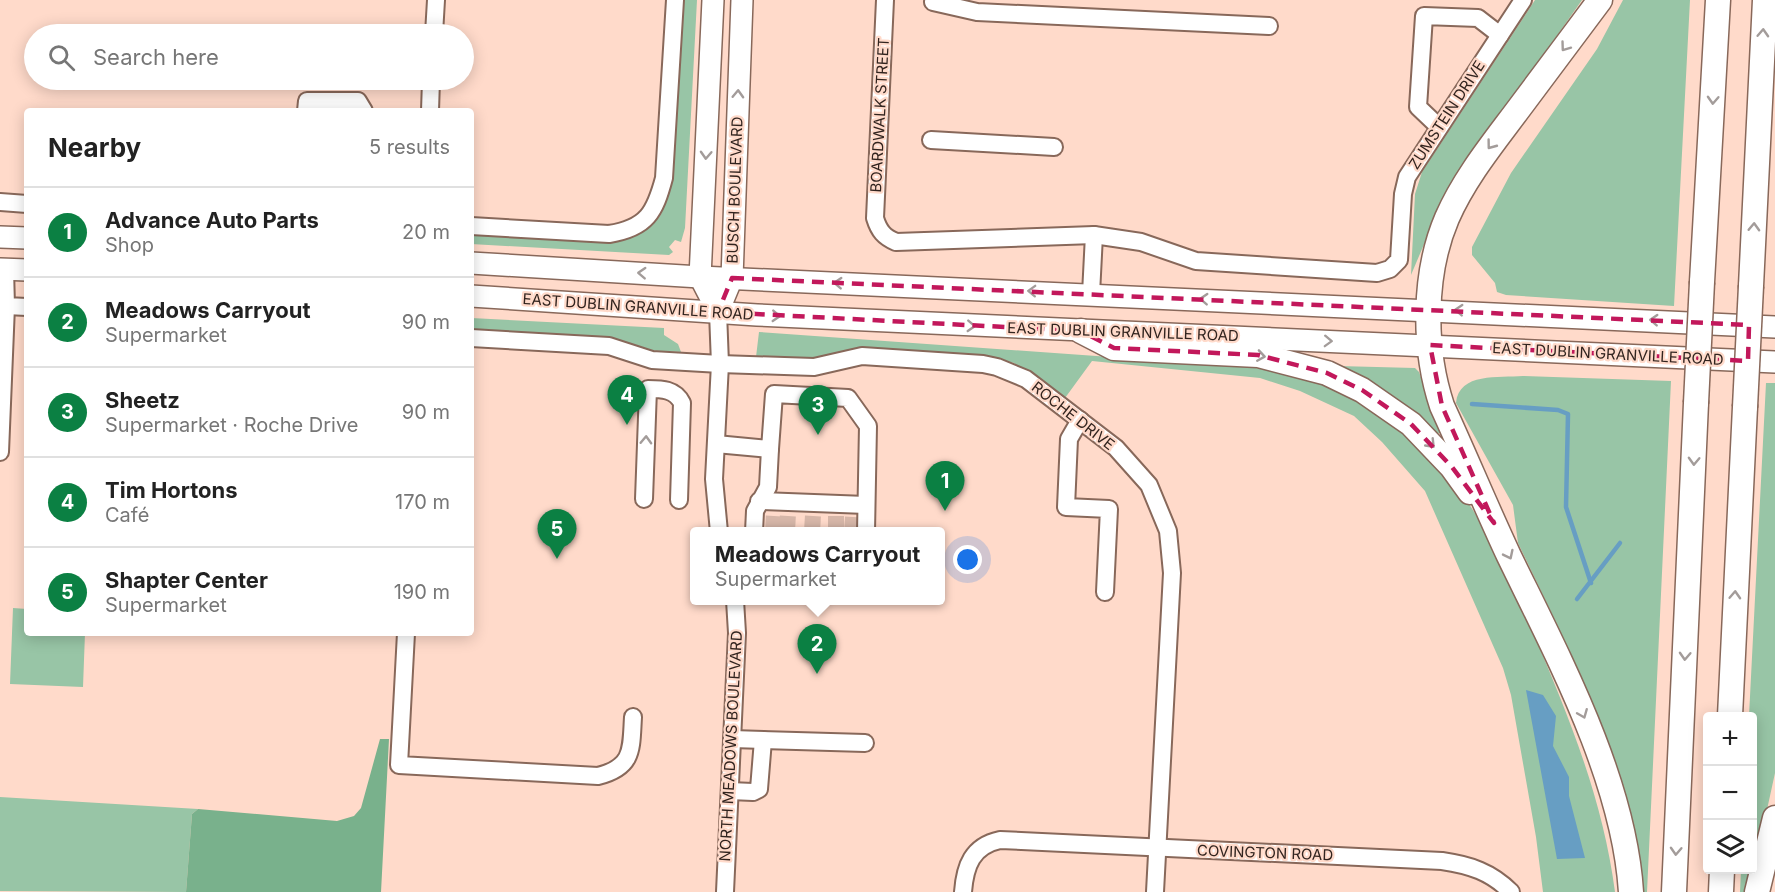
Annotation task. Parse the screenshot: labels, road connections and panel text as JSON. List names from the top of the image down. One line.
{"streets":{"main road":["BUSCH BOULEVARD","EAST DUBLIN GRANVILLE ROAD"],"street":["BOARDWALK STREET","ZUMSTEIN DRIVE","ROCHE DRIVE","NORTH MEADOWS BOULEVARD","COVINGTON ROAD"]},"crossings":[["BOARDWALK STREET","ZUMSTEIN DRIVE"],["BUSCH BOULEVARD","EAST DUBLIN GRANVILLE ROAD"],["ROCHE DRIVE","COVINGTON ROAD"]],"page":{"search":"Search here","heading":["Nearby","5 results"],"list":[{"mark":"1","name":"Advance Auto Parts","note":"Shop","value":"20 m"},{"mark":"2","name":"Meadows Carryout","note":"Supermarket","value":"90 m"},{"mark":"3","name":"Sheetz","note":"Supermarket · Roche Drive","value":"90 m"},{"mark":"4","name":"Tim Hortons","note":"Café","value":"170 m"},{"mark":"5","name":"Shapter Center","note":"Supermarket","value":"190 m"}],"pins":["4","3","1","5","2"],"popup":["Meadows Carryout","Supermarket"],"map_buttons":["+","−"]}}
